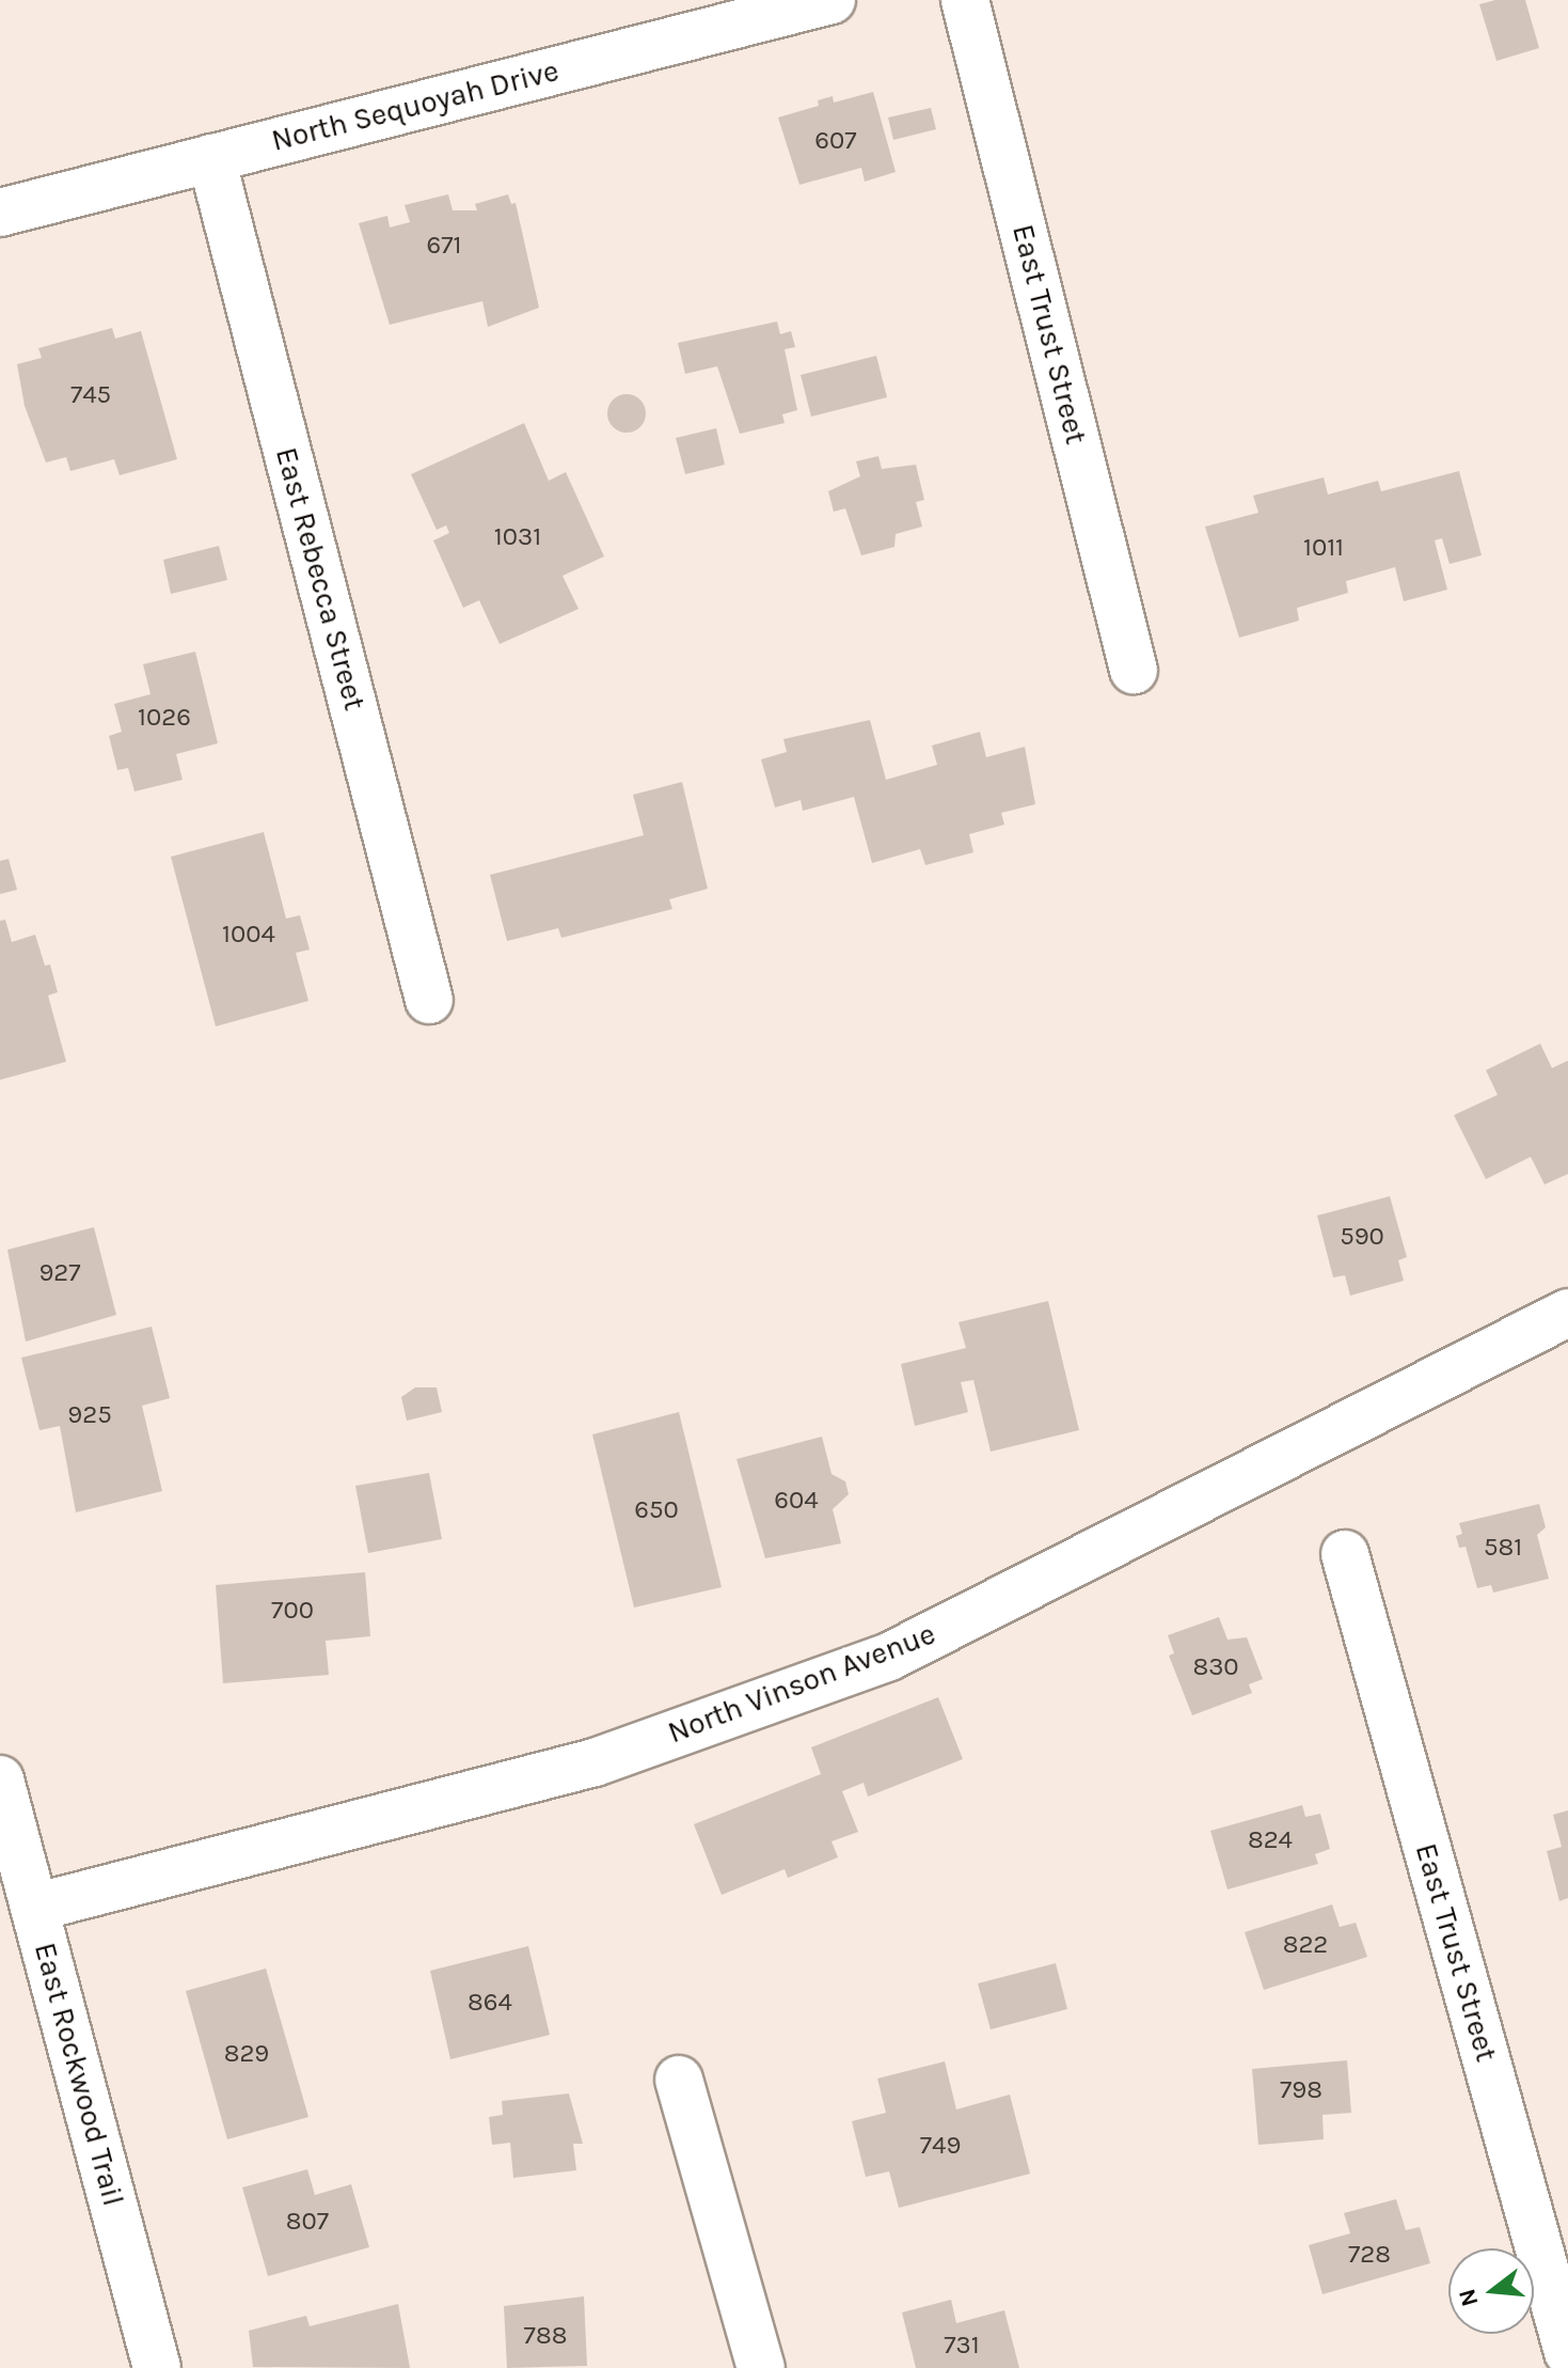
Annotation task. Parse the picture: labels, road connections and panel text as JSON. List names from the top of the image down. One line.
{"streets":{"street":["North Sequoyah Drive","East Trust Street","East Rebecca Street","North Vinson Avenue","East Rockwood Trail"]},"crossings":[["North Sequoyah Drive","East Rebecca Street"],["North Vinson Avenue","East Rockwood Trail"]],"house_numbers":["607","671","745","1031","1011","1026","1004","590","927","925","604","650","581","700","830","824","822","864","829","798","749","807","728","788","731"],"north":"left"}
